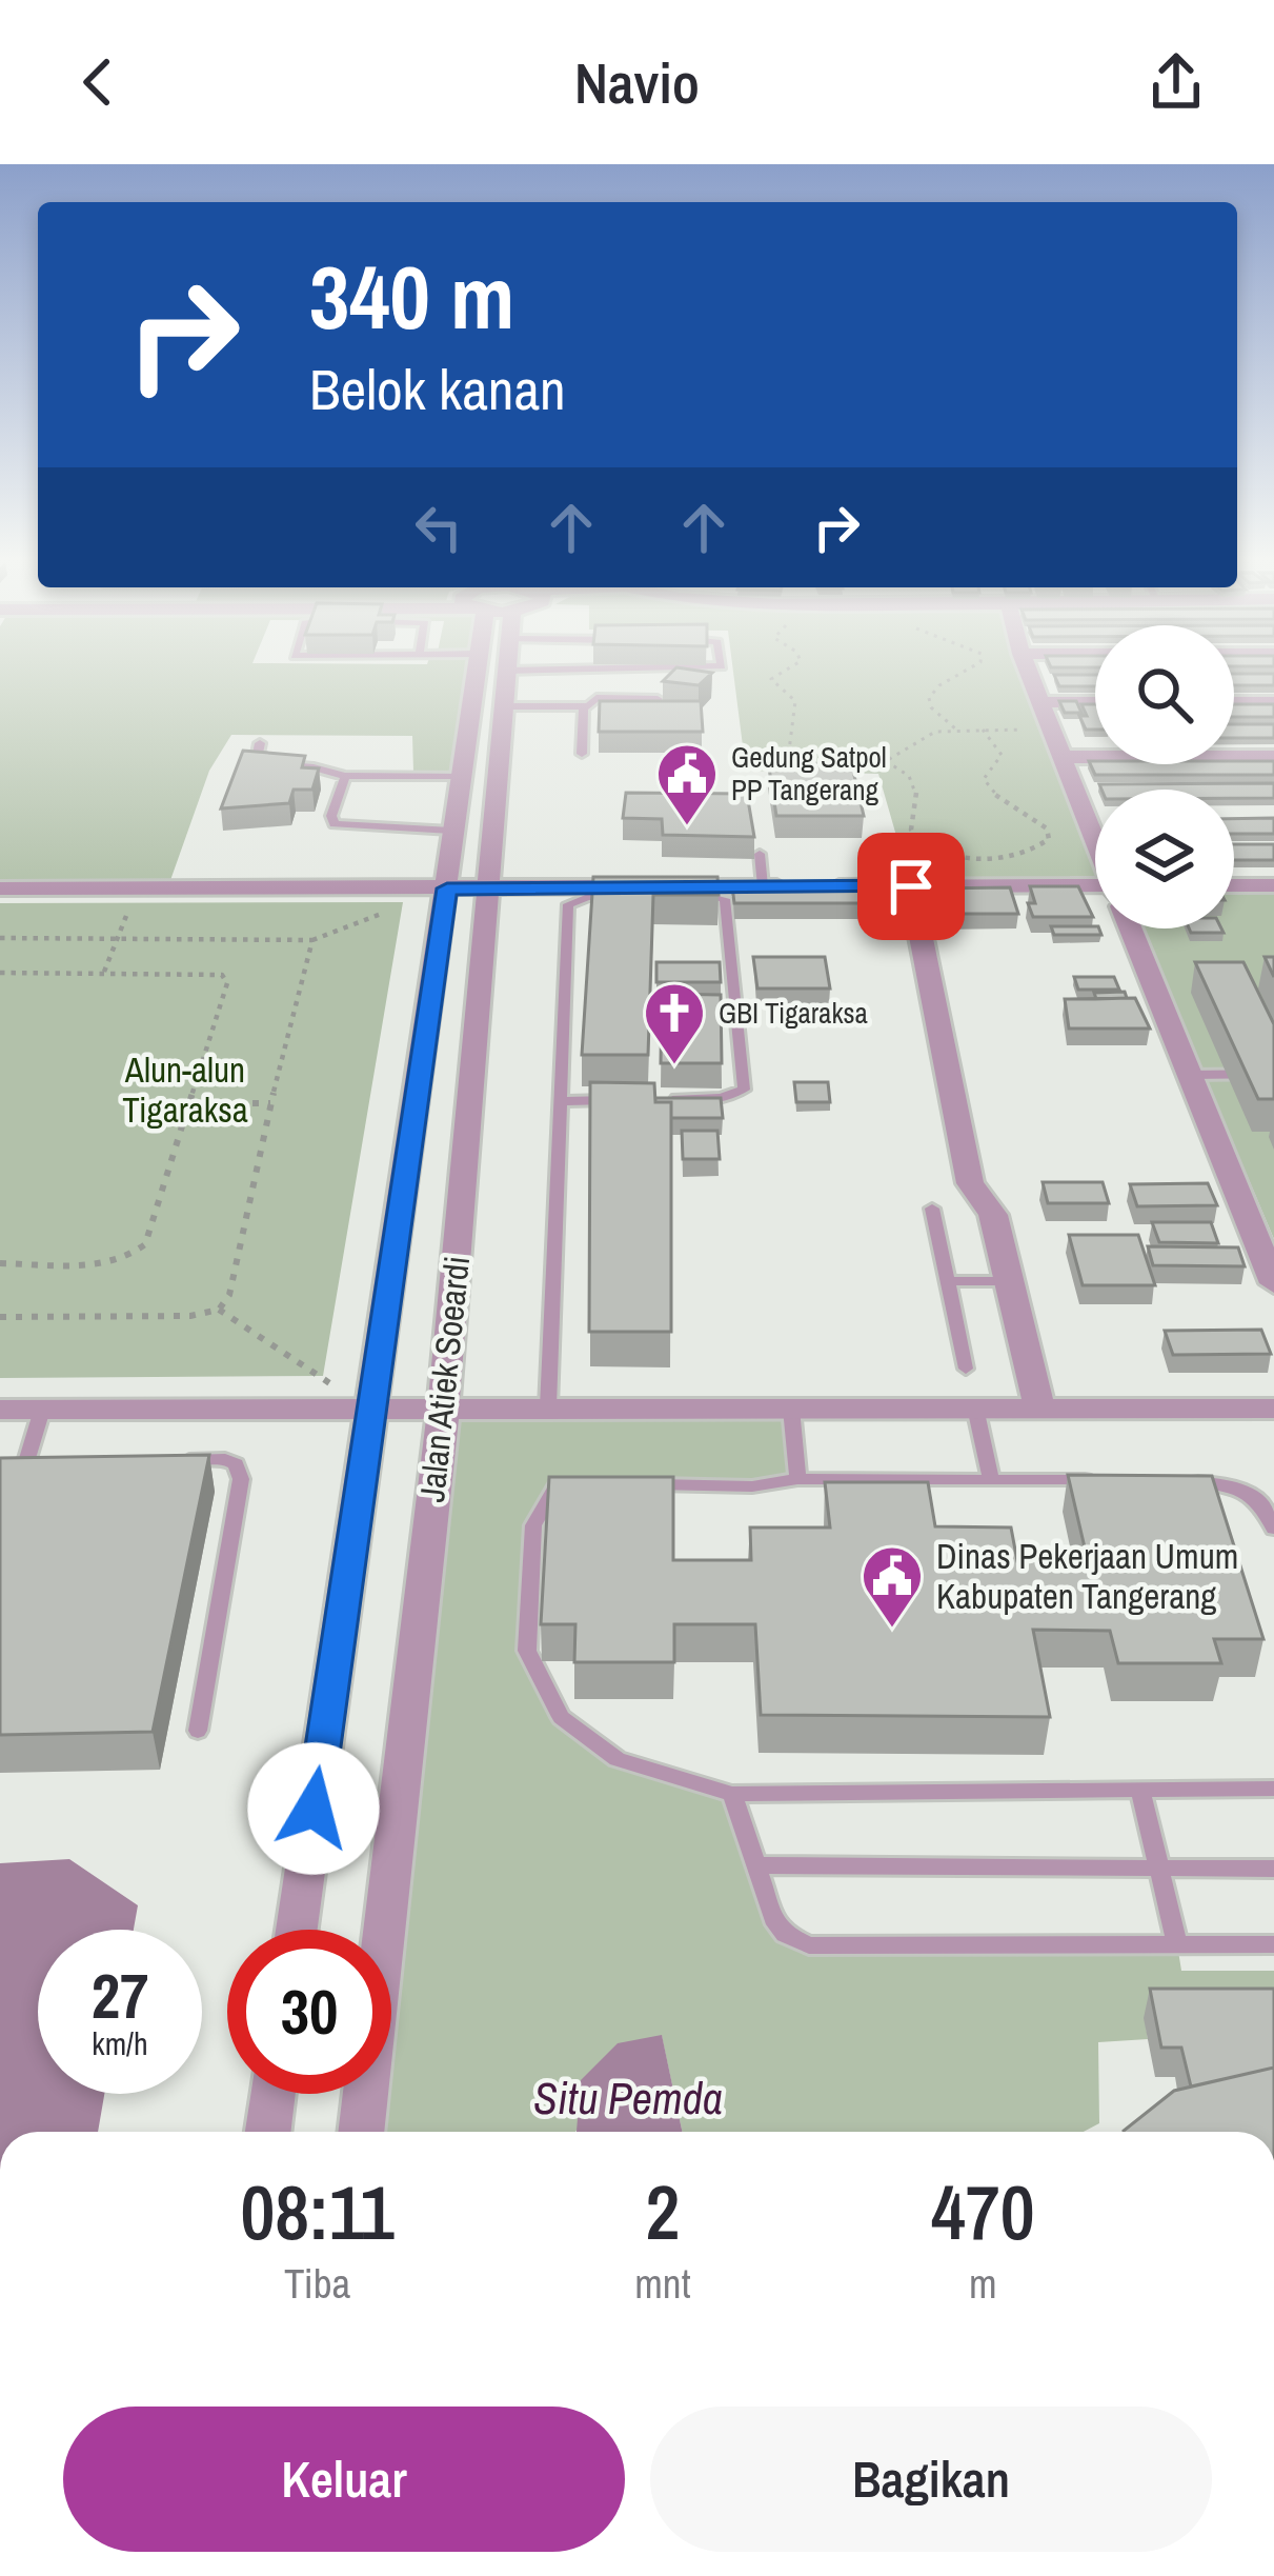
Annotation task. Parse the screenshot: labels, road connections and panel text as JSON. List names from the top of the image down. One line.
{"streets":{"street":["Jalan Atiek Soeardi"]},"water":["Situ Pemda"],"parks":["Alun-alun Tigaraksa"],"places":{"public building":["Gedung Satpol PP Tangerang","Dinas Pekerjaan Umum Kabupaten Tangerang"],"church":["GBI Tigaraksa"]},"page":{"header":"Navio","turn":["340 m","Belok kanan"],"speed":"27 km/h","limit":"30","eta":["08:11","Tiba","2","mnt","470","m"],"buttons":["Keluar","Bagikan"]}}
